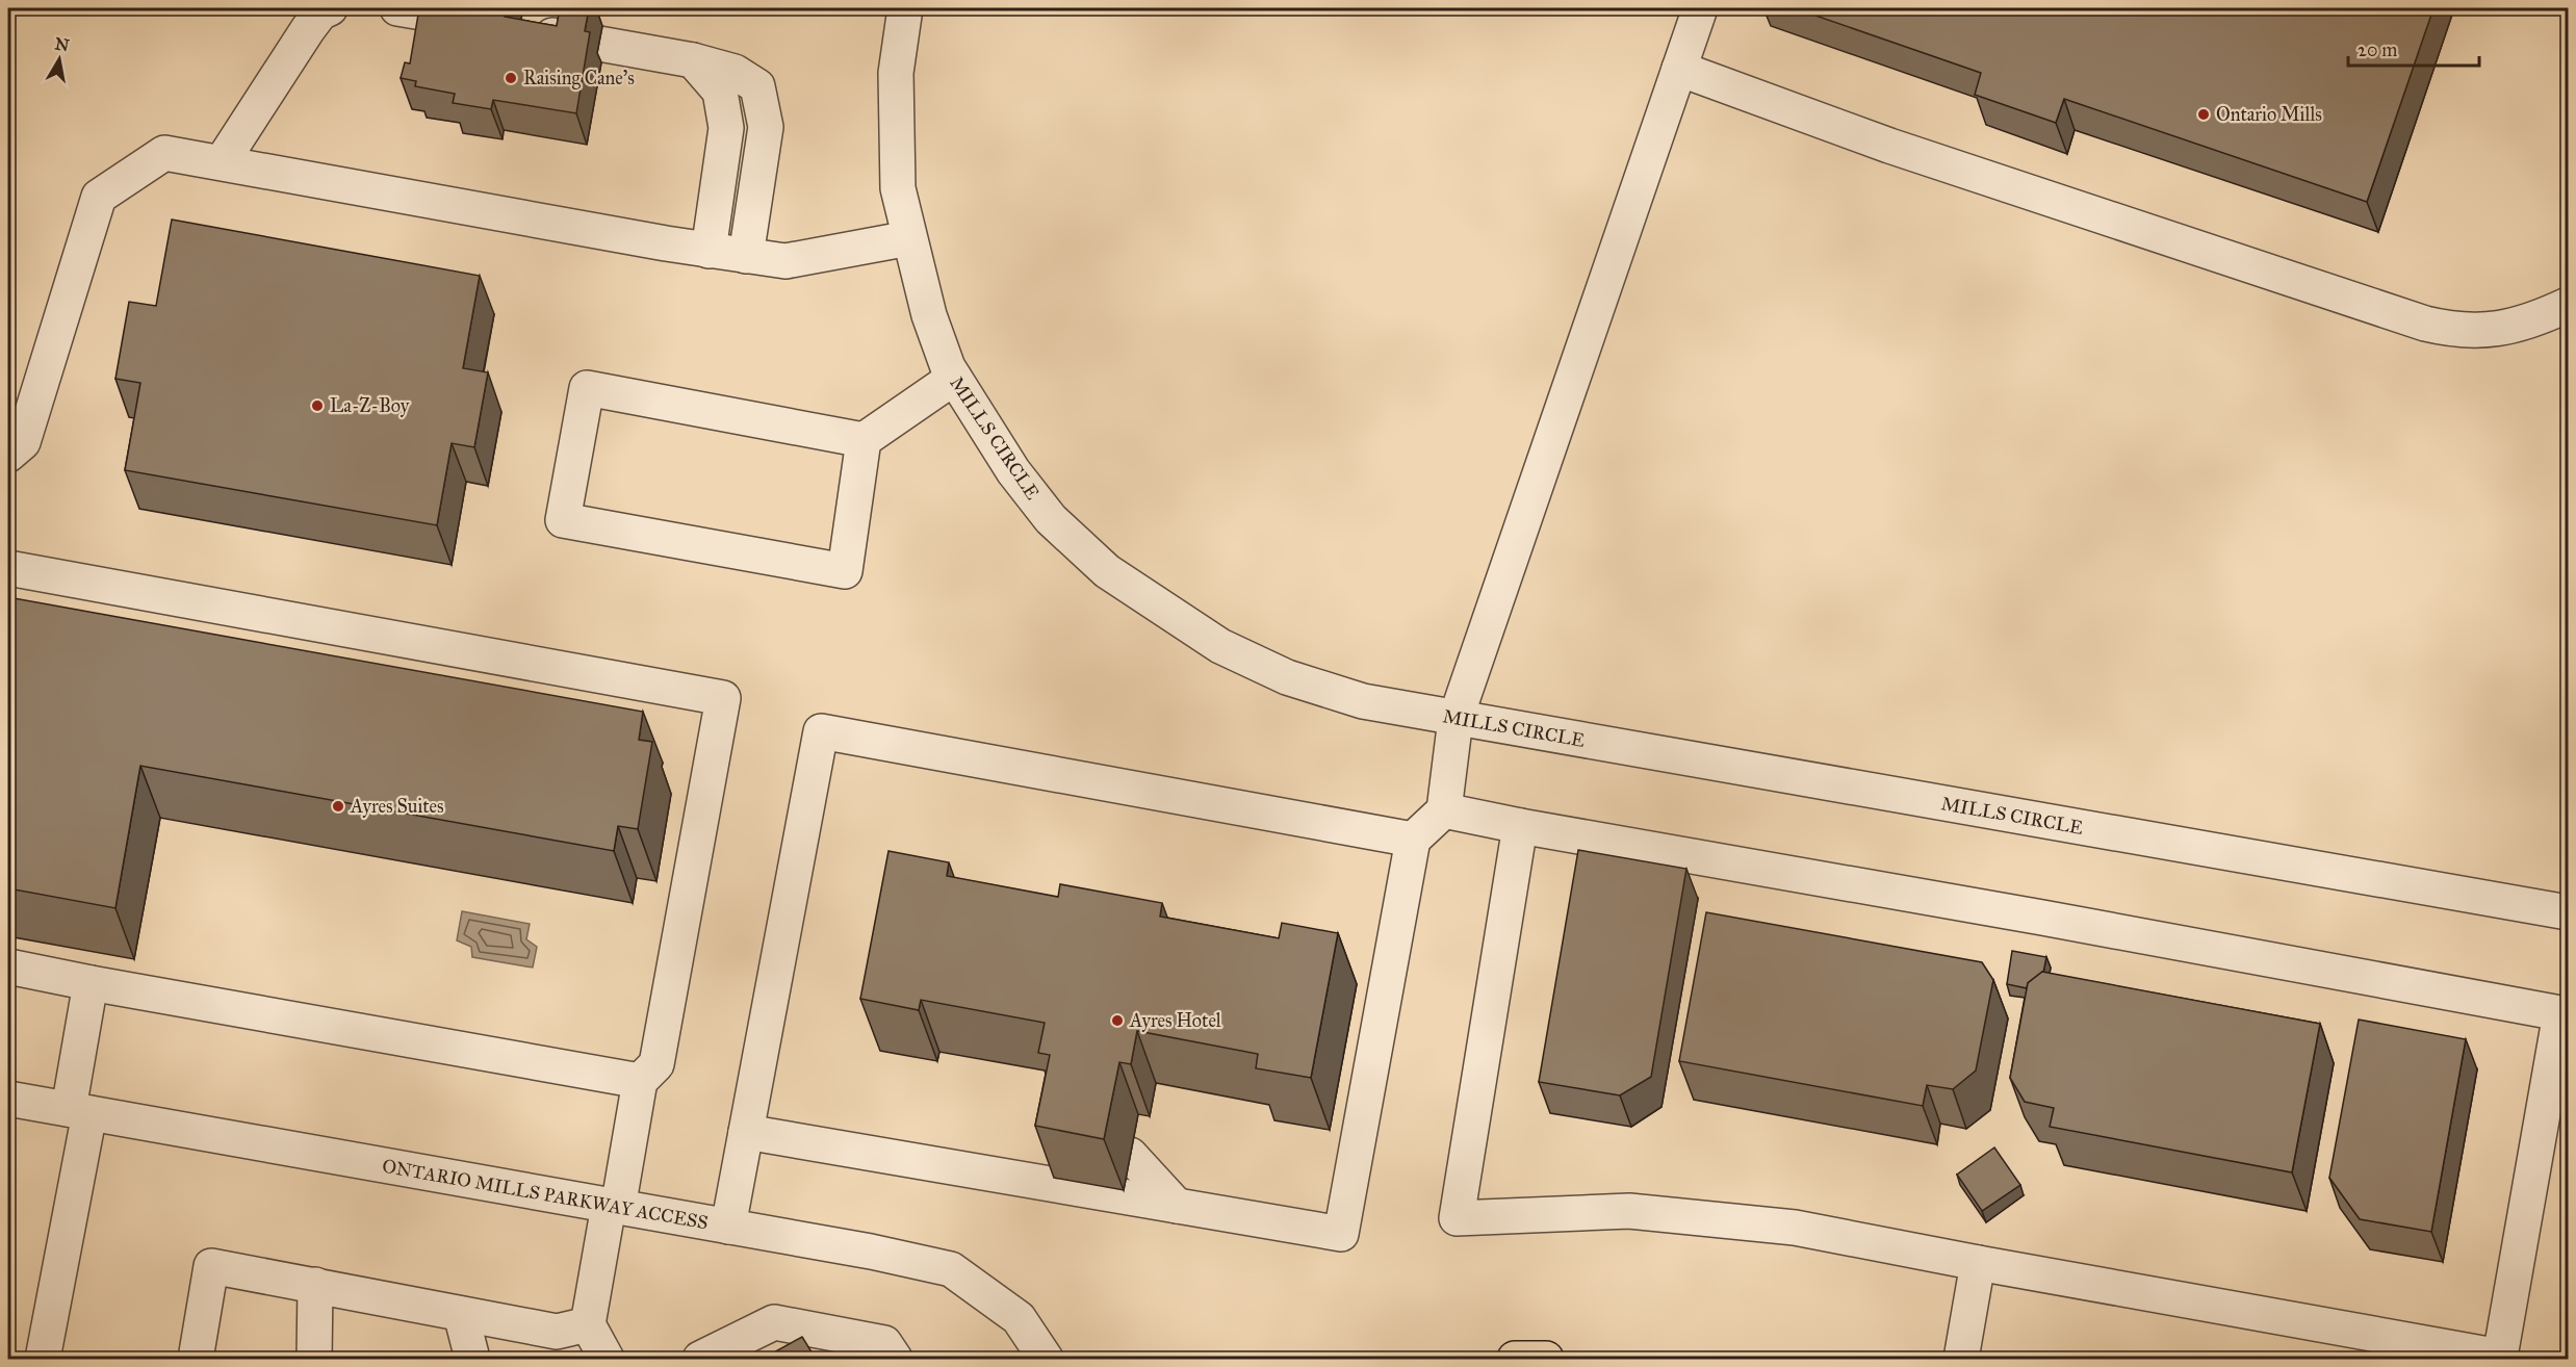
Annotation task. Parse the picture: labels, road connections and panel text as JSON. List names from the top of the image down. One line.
{"streets":{"street":["MILLS CIRCLE","ONTARIO MILLS PARKWAY ACCESS"]},"places":["Raising Cane's","Ontario Mills","La-Z-Boy","Ayres Suites","Ayres Hotel"],"scale_bar":"20 m","north":"top"}
